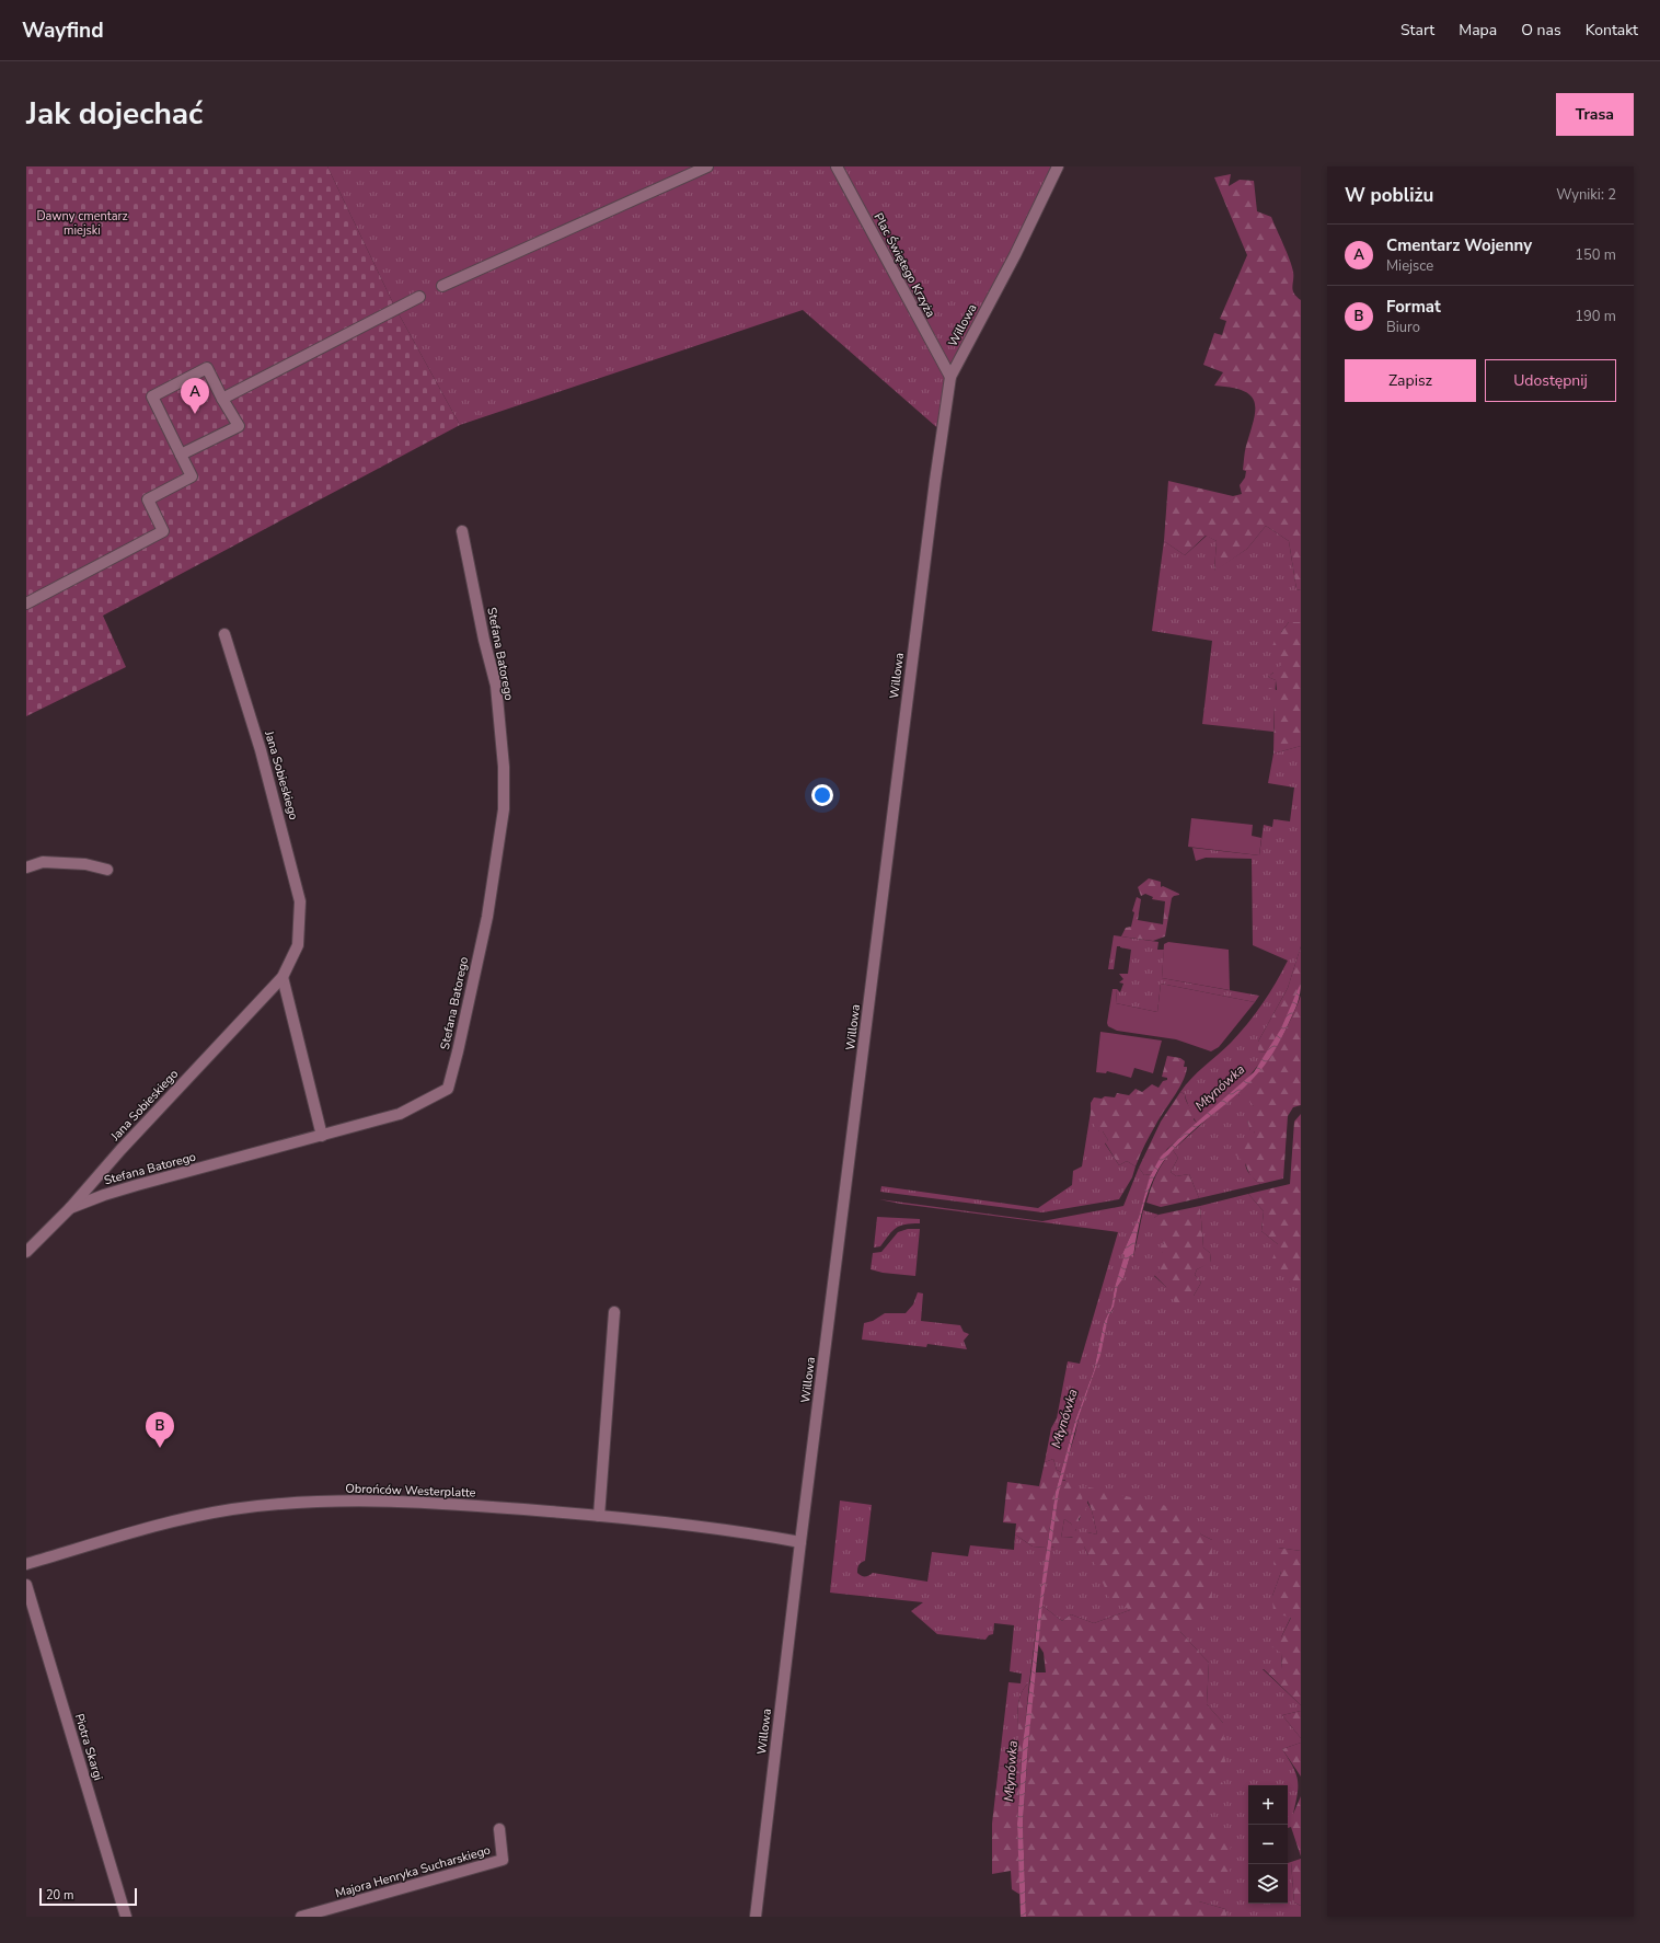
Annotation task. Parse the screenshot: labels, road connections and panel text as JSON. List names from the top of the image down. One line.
{"streets":{"street":["Plac Świętego Krzyża","Willowa","Stefana Batorego","Jana Sobieskiego","Obrońców Westerplatte","Piotra Skargi","Majora Henryka Sucharskiego"]},"crossings":[["Plac Świętego Krzyża","Willowa"],["Willowa","Obrońców Westerplatte"],["Stefana Batorego","Jana Sobieskiego"]],"water":["Młynówka"],"parks":["Dawny cmentarz miejski"],"scale_bar":"20 m","page":{"header":"Wayfind","nav":["Start","Mapa","O nas","Kontakt"],"title":"Jak dojechać","buttons":["Trasa",["Zapisz","Udostępnij"]],"heading":["W pobliżu","Wyniki: 2"],"list":[{"mark":"A","name":"Cmentarz Wojenny","note":"Miejsce","value":"150 m"},{"mark":"B","name":"Format","note":"Biuro","value":"190 m"}],"pins":["A","B"],"map_buttons":["+","−"],"scale":"20 m"}}
